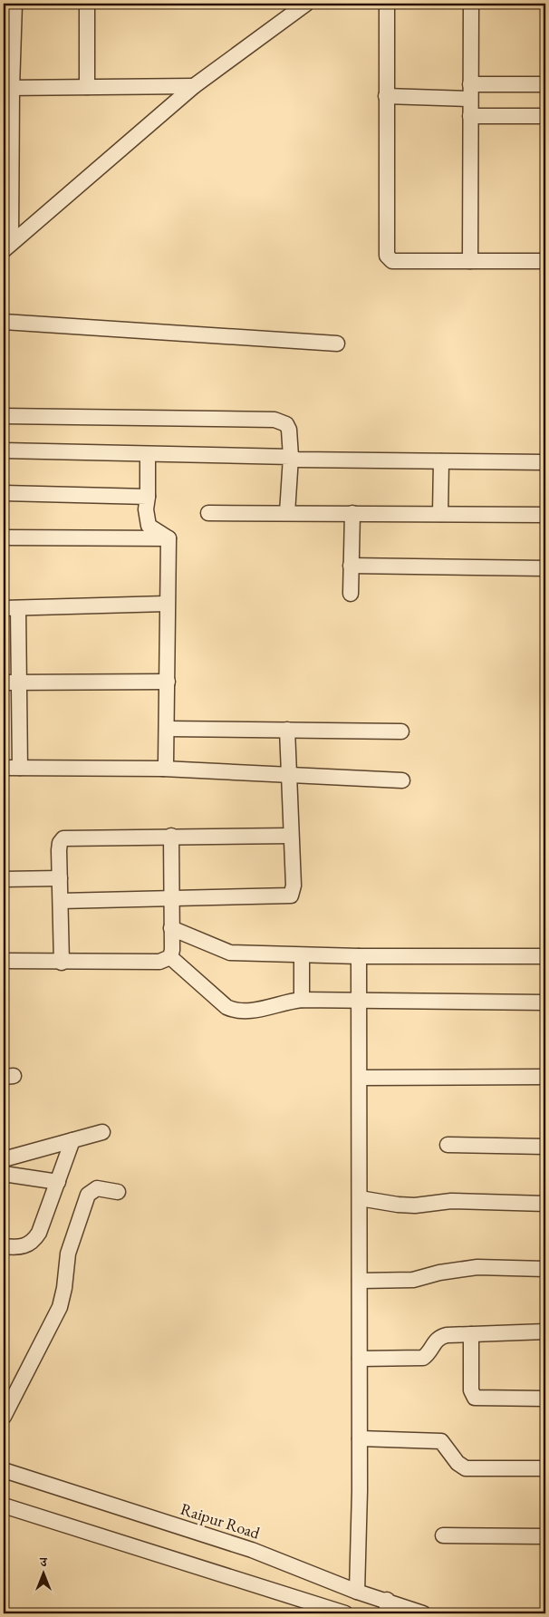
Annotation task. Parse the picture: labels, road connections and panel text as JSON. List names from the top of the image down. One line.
{"streets":{"street":["Raipur Road"]},"north":"top"}
